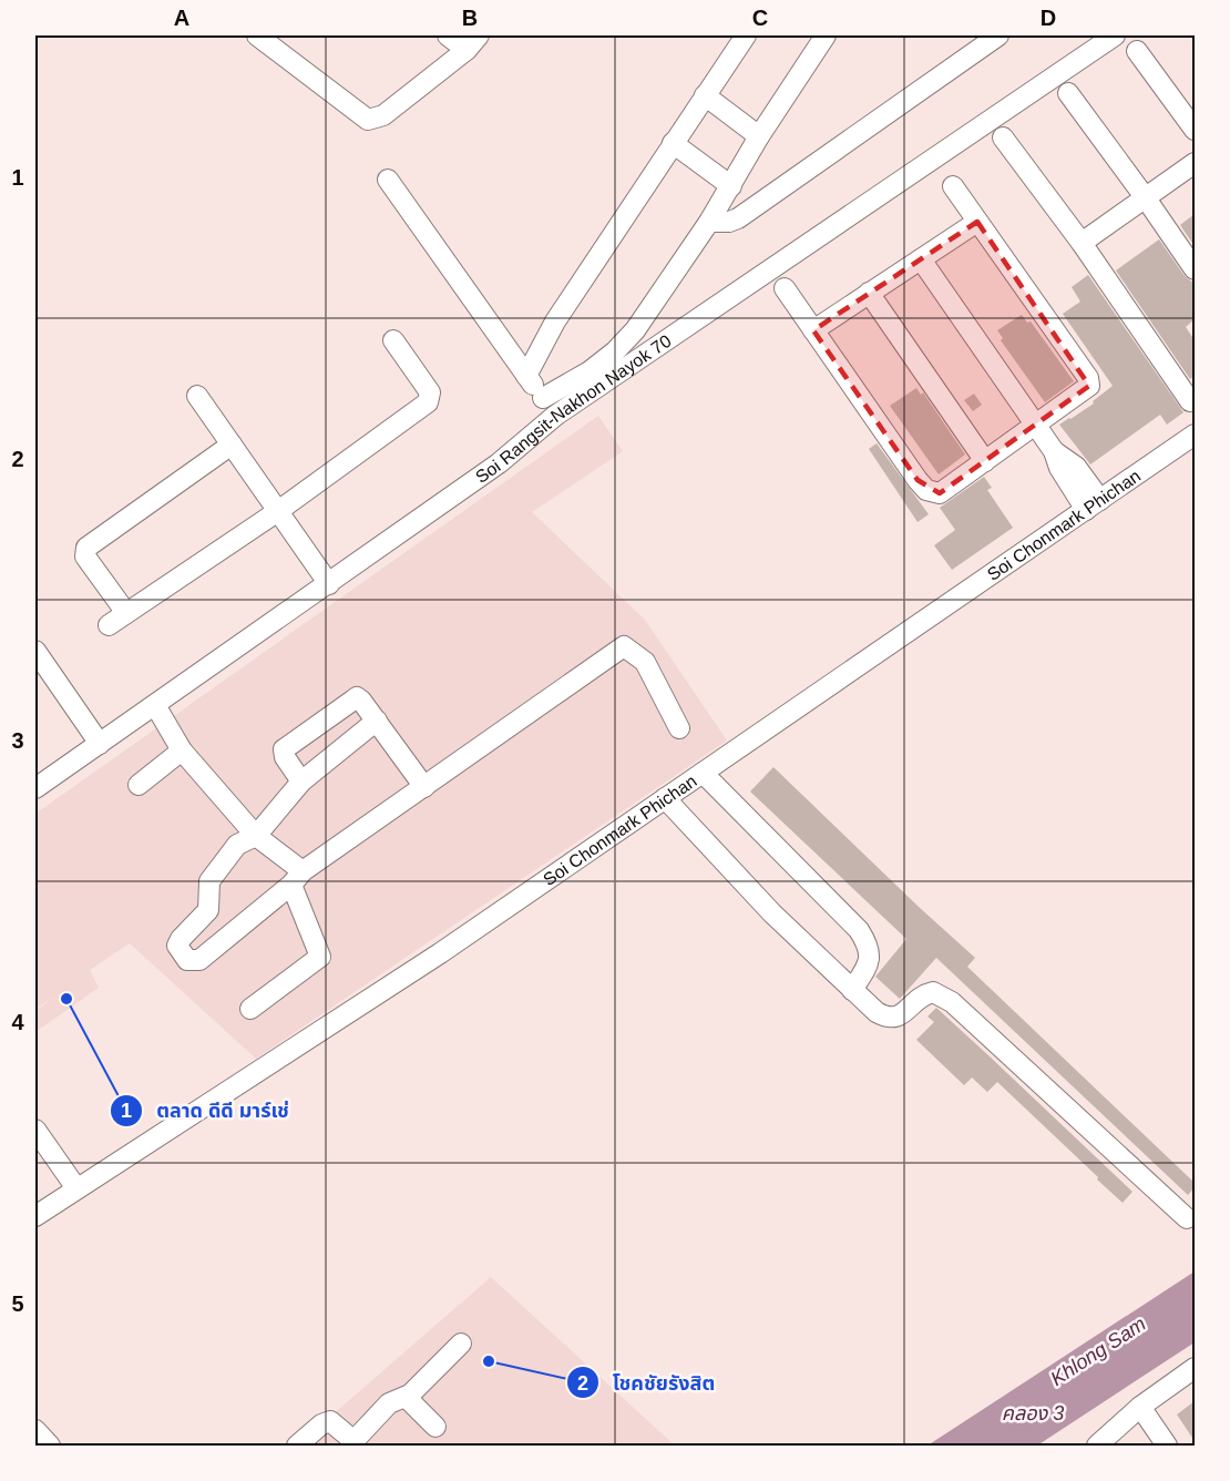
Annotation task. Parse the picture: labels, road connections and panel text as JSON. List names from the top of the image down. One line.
{"streets":{"street":["Soi Rangsit-Nakhon Nayok 70","Soi Chonmark Phichan"]},"water":["Khlong Sam","คลอง 3"],"places":["ตลาด ดีดี มาร์เช่","โชคชัยรังสิต"],"grid":{"columns":["A","B","C","D"],"rows":["1","2","3","4","5"]}}
